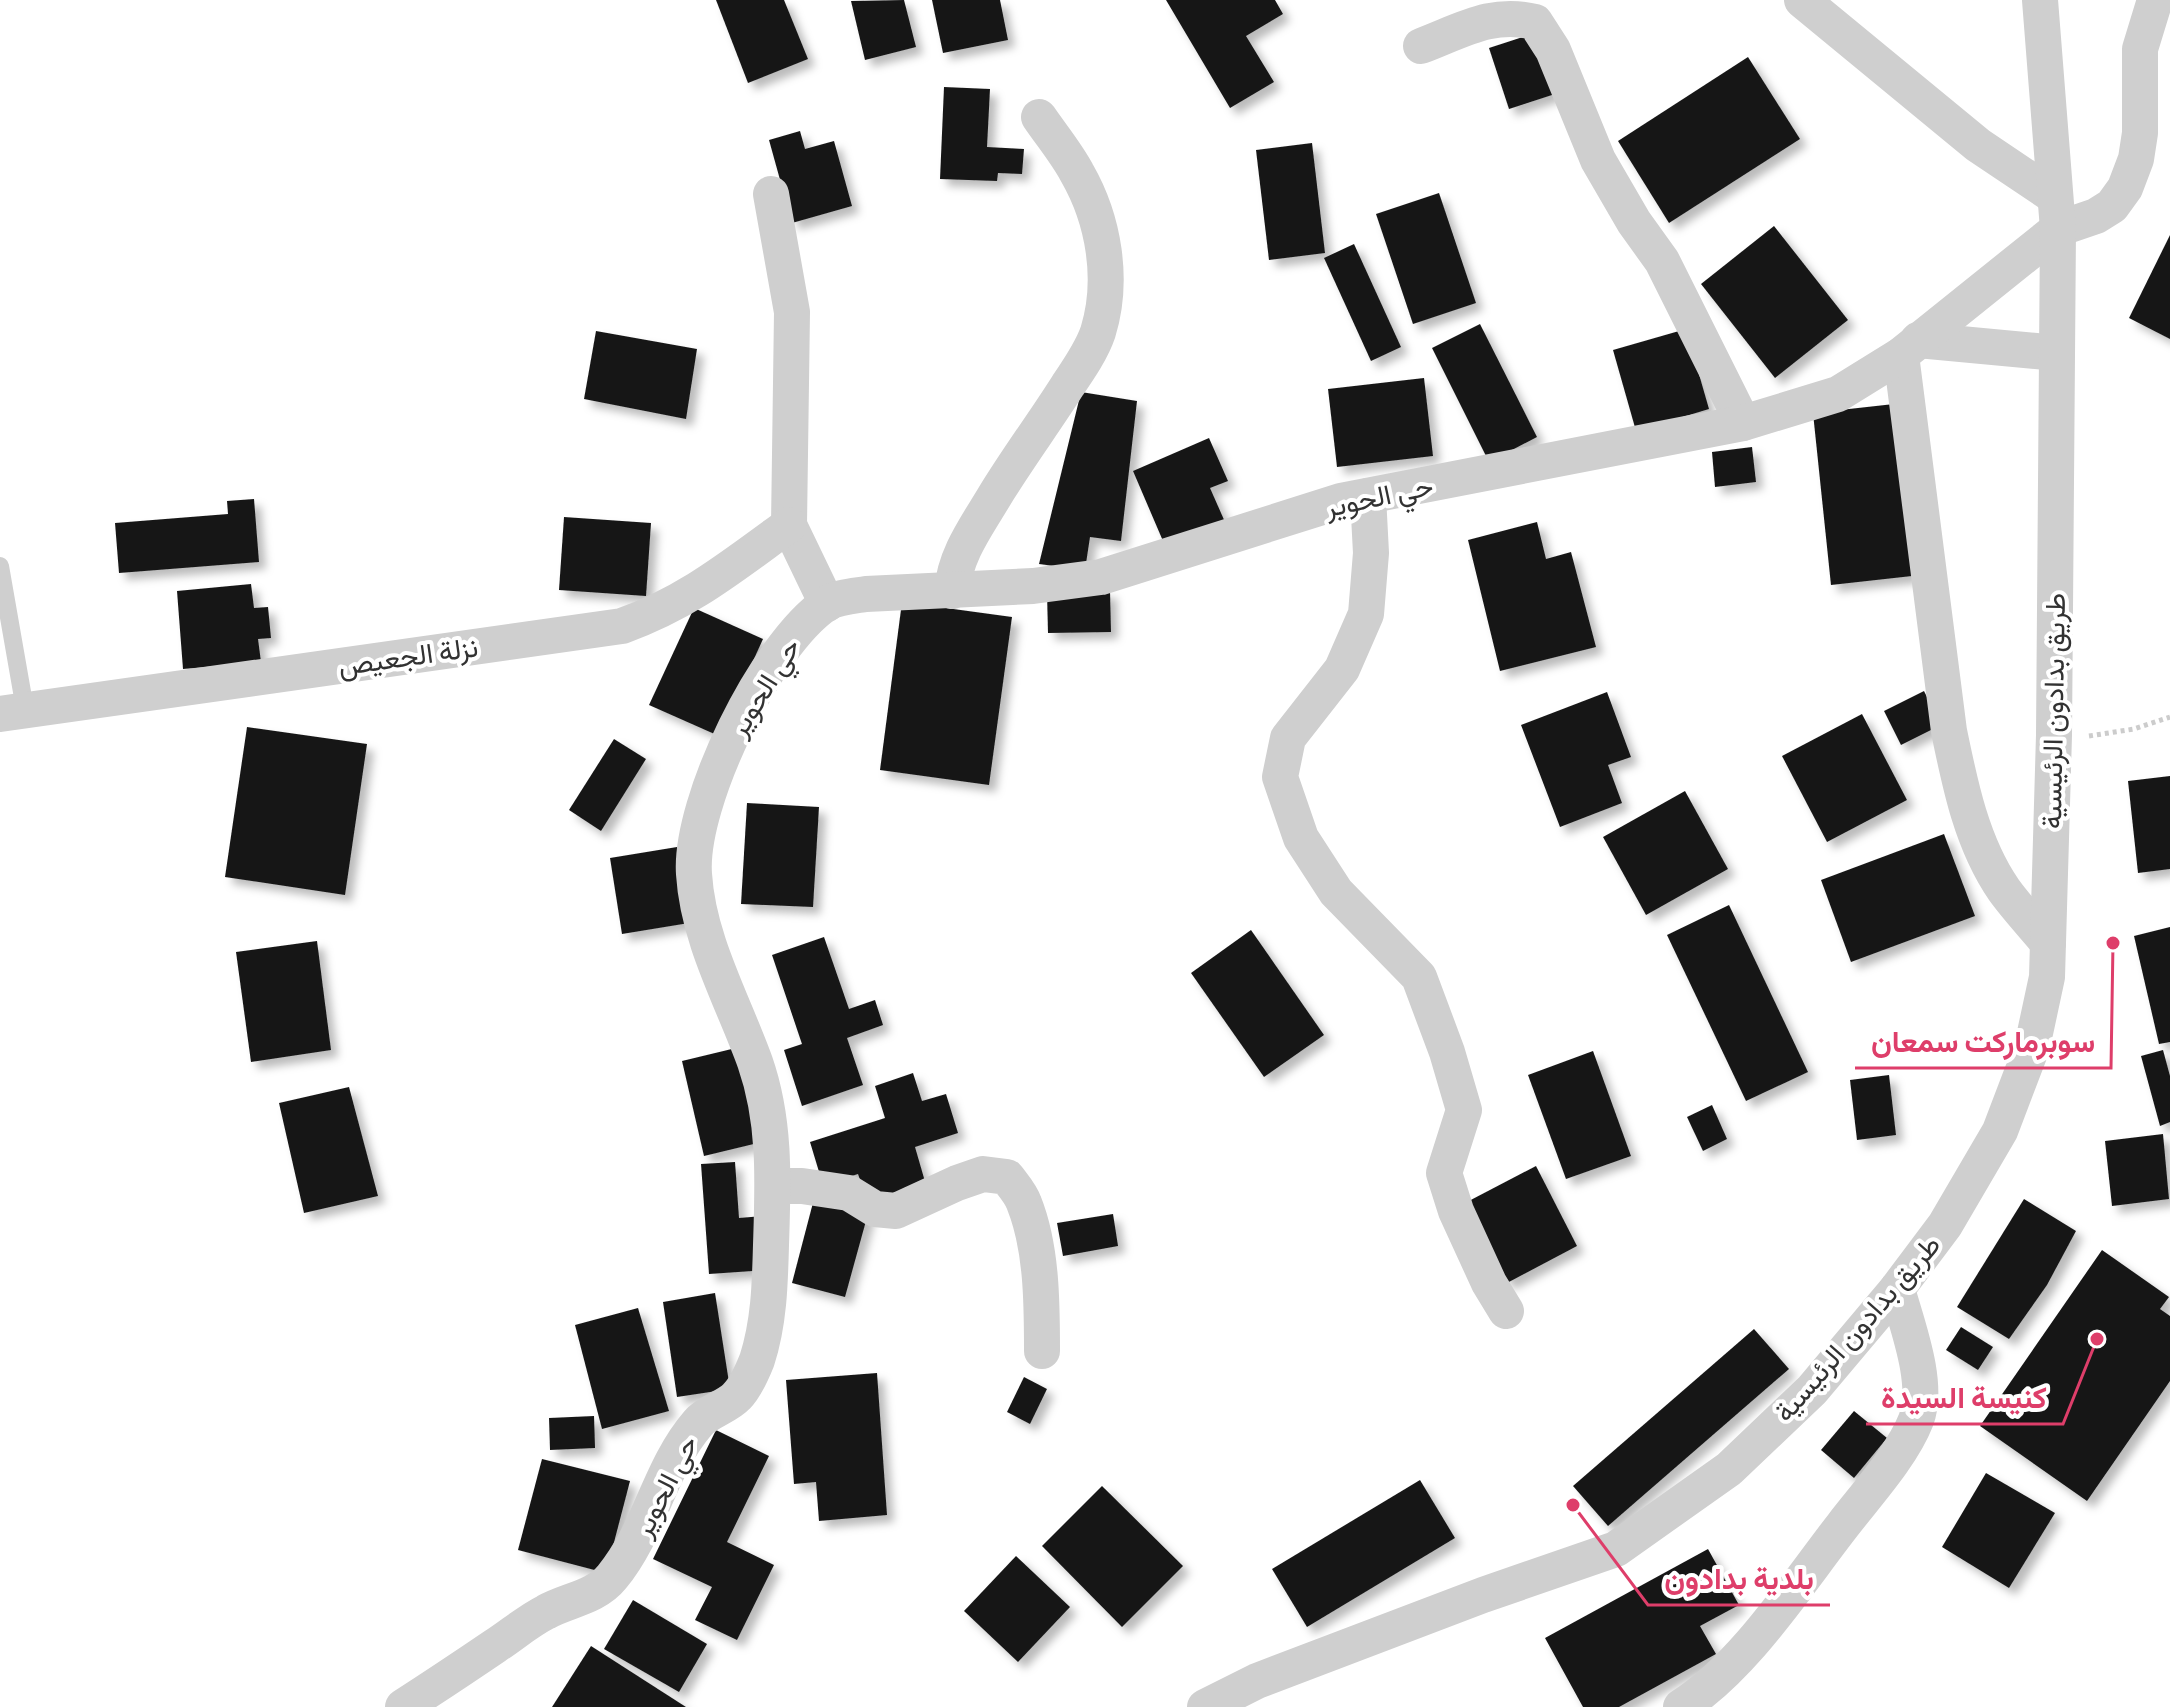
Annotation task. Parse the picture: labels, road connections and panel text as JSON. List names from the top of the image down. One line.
{"streets":{"street":["حي الحوير","نزلة الجعيص","طريق بدادون الرئيسية"]},"crossings":[["حي الحوير","طريق بدادون الرئيسية"]],"places":["سوبرماركت سمعان","كنيسة السيدة","بلدية بدادون"]}
